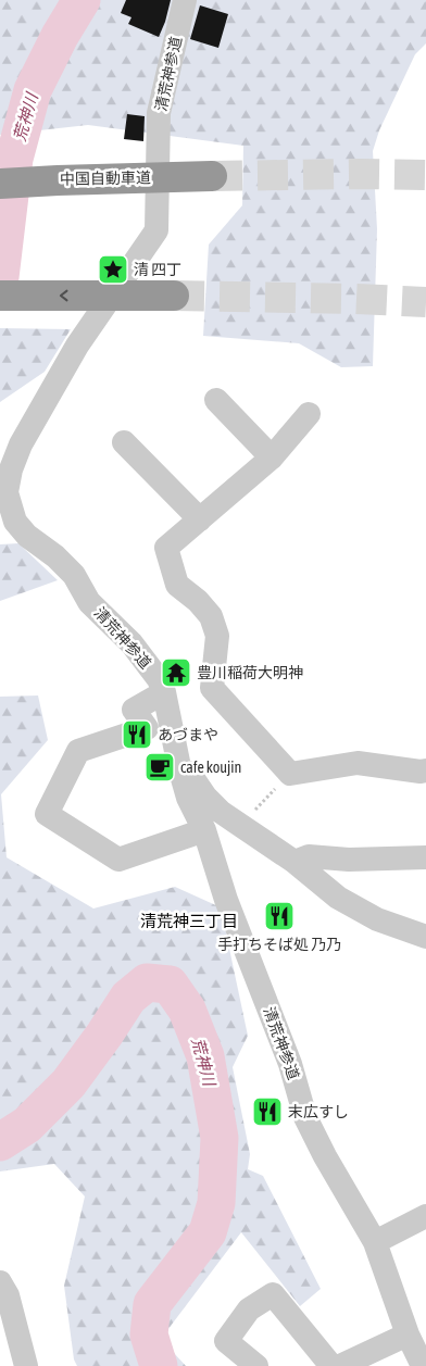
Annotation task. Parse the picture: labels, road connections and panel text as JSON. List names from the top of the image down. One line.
{"streets":{"highway":["中国自動車道"],"street":["清荒神参道"]},"districts":["清荒神三丁目"],"water":["荒神川"],"places":{"place":["清 四丁"],"temple":["豊川稲荷大明神"],"restaurant":["あづまや","手打ちそば処 乃乃","末広すし"],"cafe":["cafe koujin"]}}
